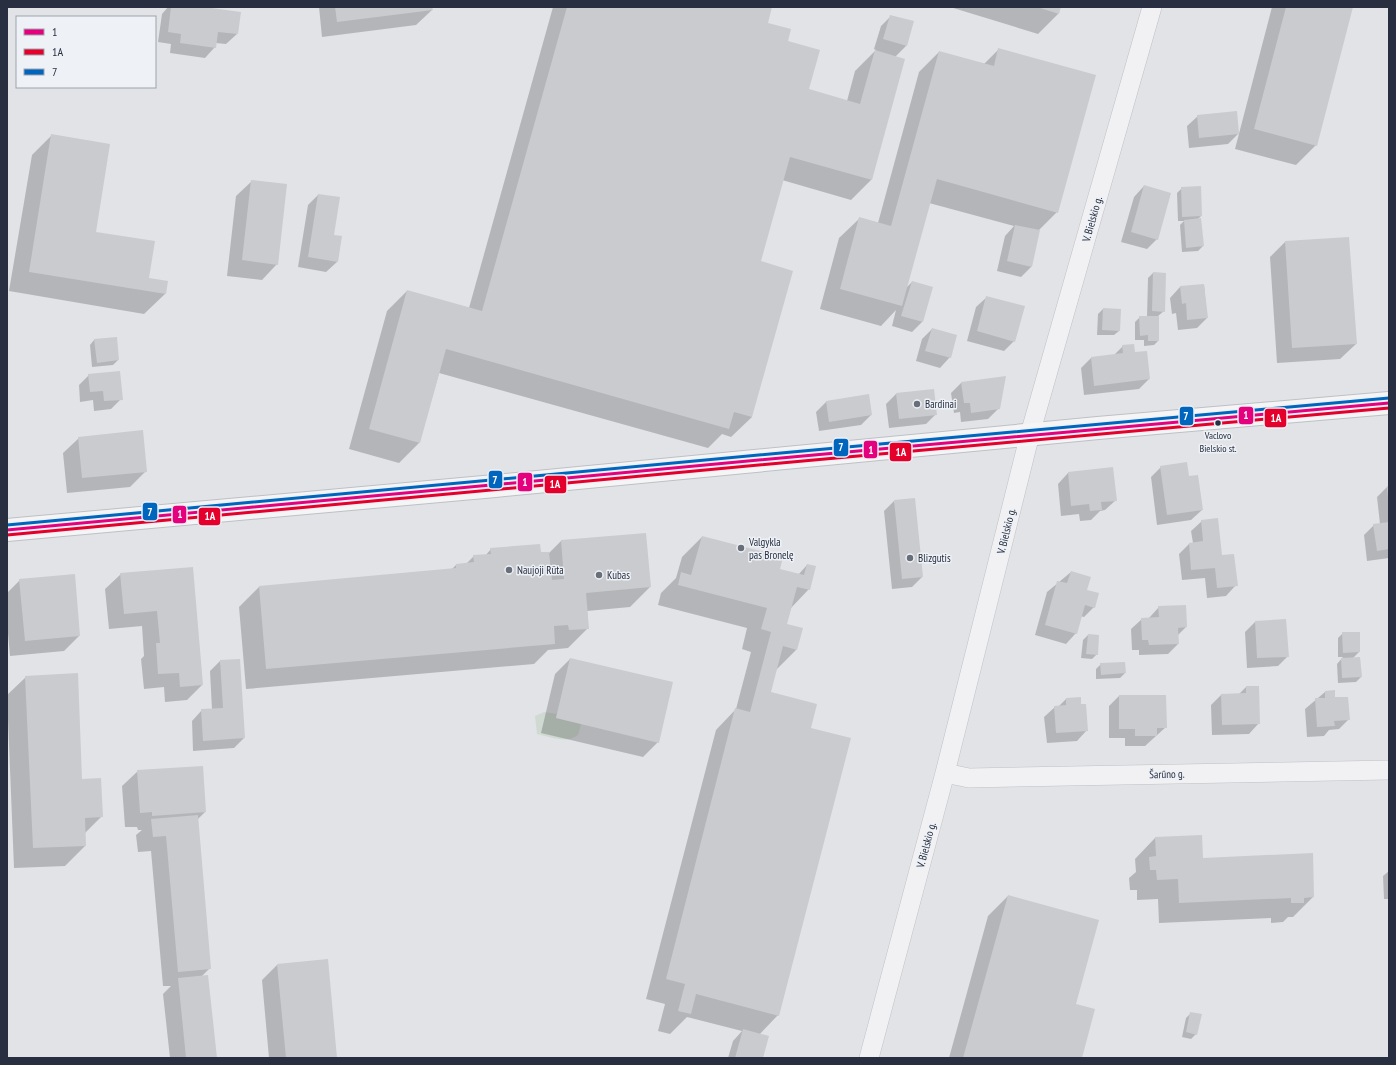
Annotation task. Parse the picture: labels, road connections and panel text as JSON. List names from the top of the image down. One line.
{"streets":{"street":["V. Bielskio g.","Šarūno g."]},"crossings":[["V. Bielskio g.","Šarūno g."]],"places":["Bardinai","Vaclovo Bielskio st.","Valgykla pas Bronelę","Blizgutis","Naujoji Rūta","Kubas"],"lines":["transit line 7","transit line 1","transit line 1A"],"legend":["1","1A","7"]}
